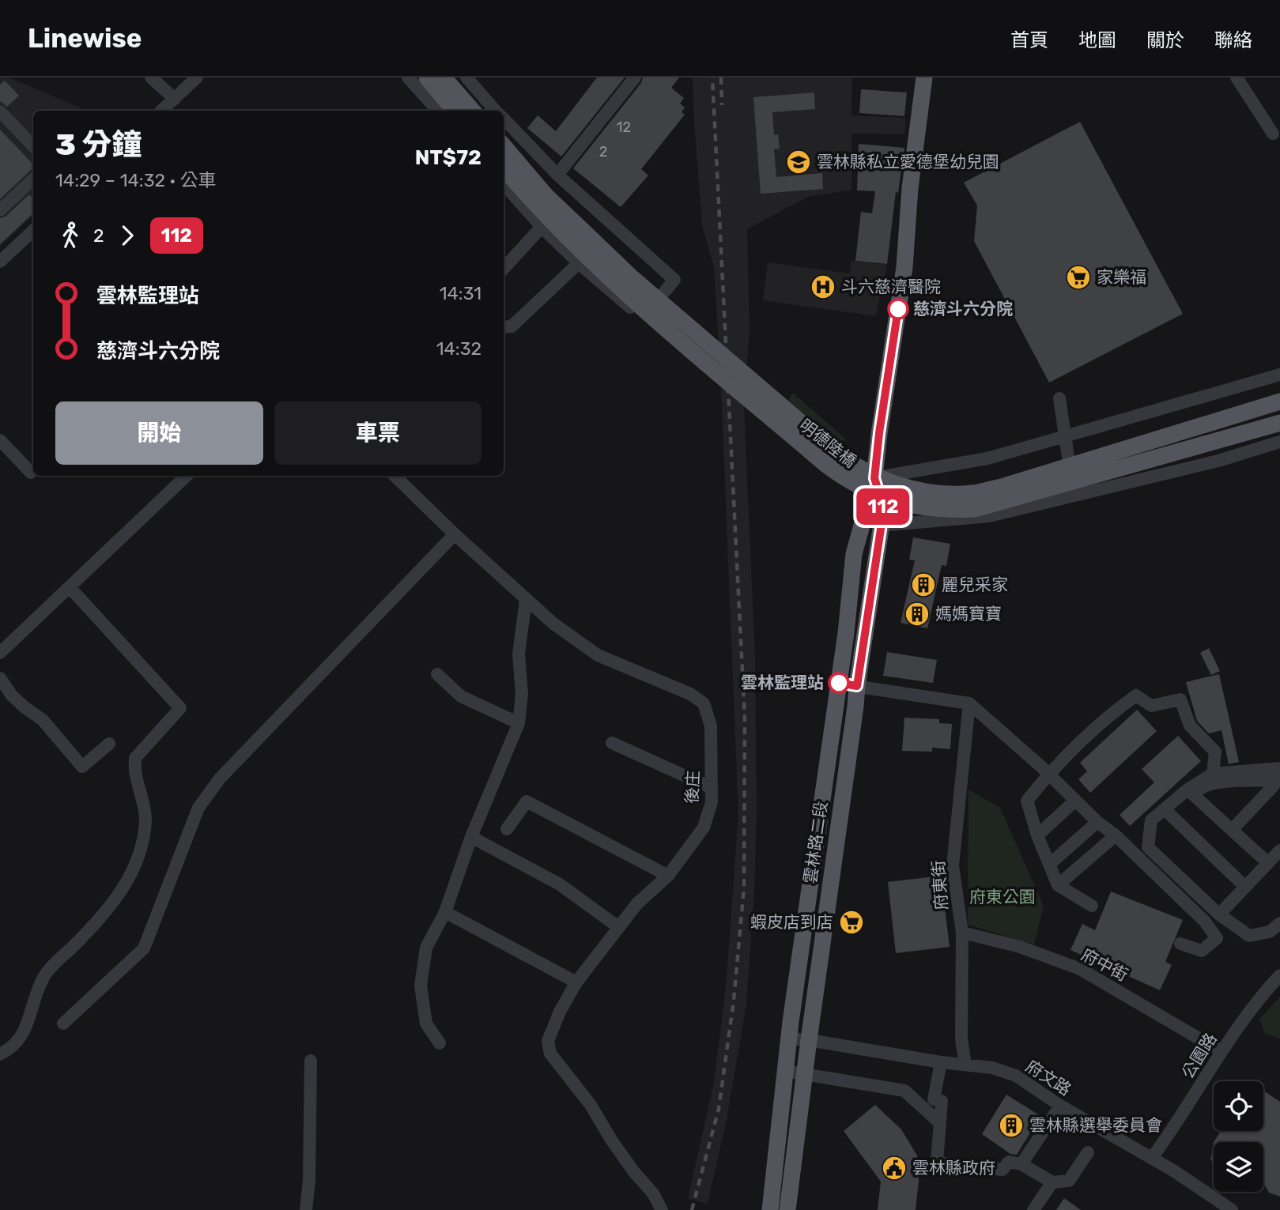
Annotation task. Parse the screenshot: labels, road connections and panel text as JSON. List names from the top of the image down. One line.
{"streets":{"main road":["明德陸橋","雲林路二段"],"street":["後庄","府東街","府中街","公園路","府文路"]},"crossings":[["雲林路二段","府文路"],["府東街","府中街"],["府東街","府文路"],["府中街","公園路"],["公園路","府文路"]],"parks":["府東公園"],"places":{"school or university":["雲林縣私立愛德堡幼兒園"],"supermarket":["家樂福","蝦皮店到店"],"hospital":["斗六慈濟醫院"],"other":["慈濟斗六分院","雲林監理站"],"building":["麗兒采家","媽媽寶寶","雲林縣選舉委員會"],"public building":["雲林縣政府"]},"lines":["bus line 112"],"house_numbers":["12","2"],"page":{"header":"Linewise","nav":["首頁","地圖","關於","聯絡"],"on_map":"112","heading":["3 分鐘","14:29 – 14:32 · 公車","NT$72"],"legs":["2","112"],"list":[{"name":"雲林監理站","value":"14:31"},{"name":"慈濟斗六分院","value":"14:32"}],"buttons":["開始","車票"]}}
